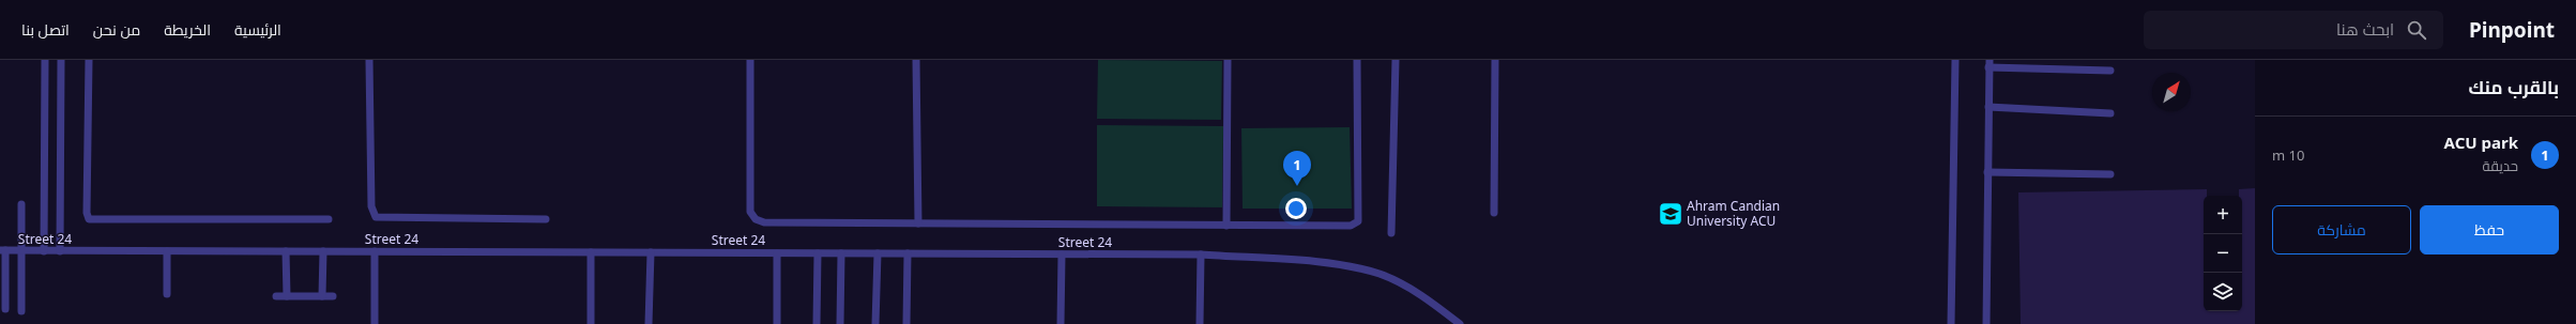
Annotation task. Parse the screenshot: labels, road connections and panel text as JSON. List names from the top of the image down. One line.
{"streets":{"lane":["Street 24"]},"places":{"school or university":["Ahram Candian University ACU"]},"north":"top right","page":{"header":"Pinpoint","search":"ابحث هنا","nav":["الرئيسية","الخريطة","من نحن","اتصل بنا"],"heading":"بالقرب منك","list":[{"mark":"1","name":"ACU park","note":"حديقة","value":"10 m"}],"pins":"1","buttons":["حفظ","مشاركة"],"map_buttons":["+","−"]}}
